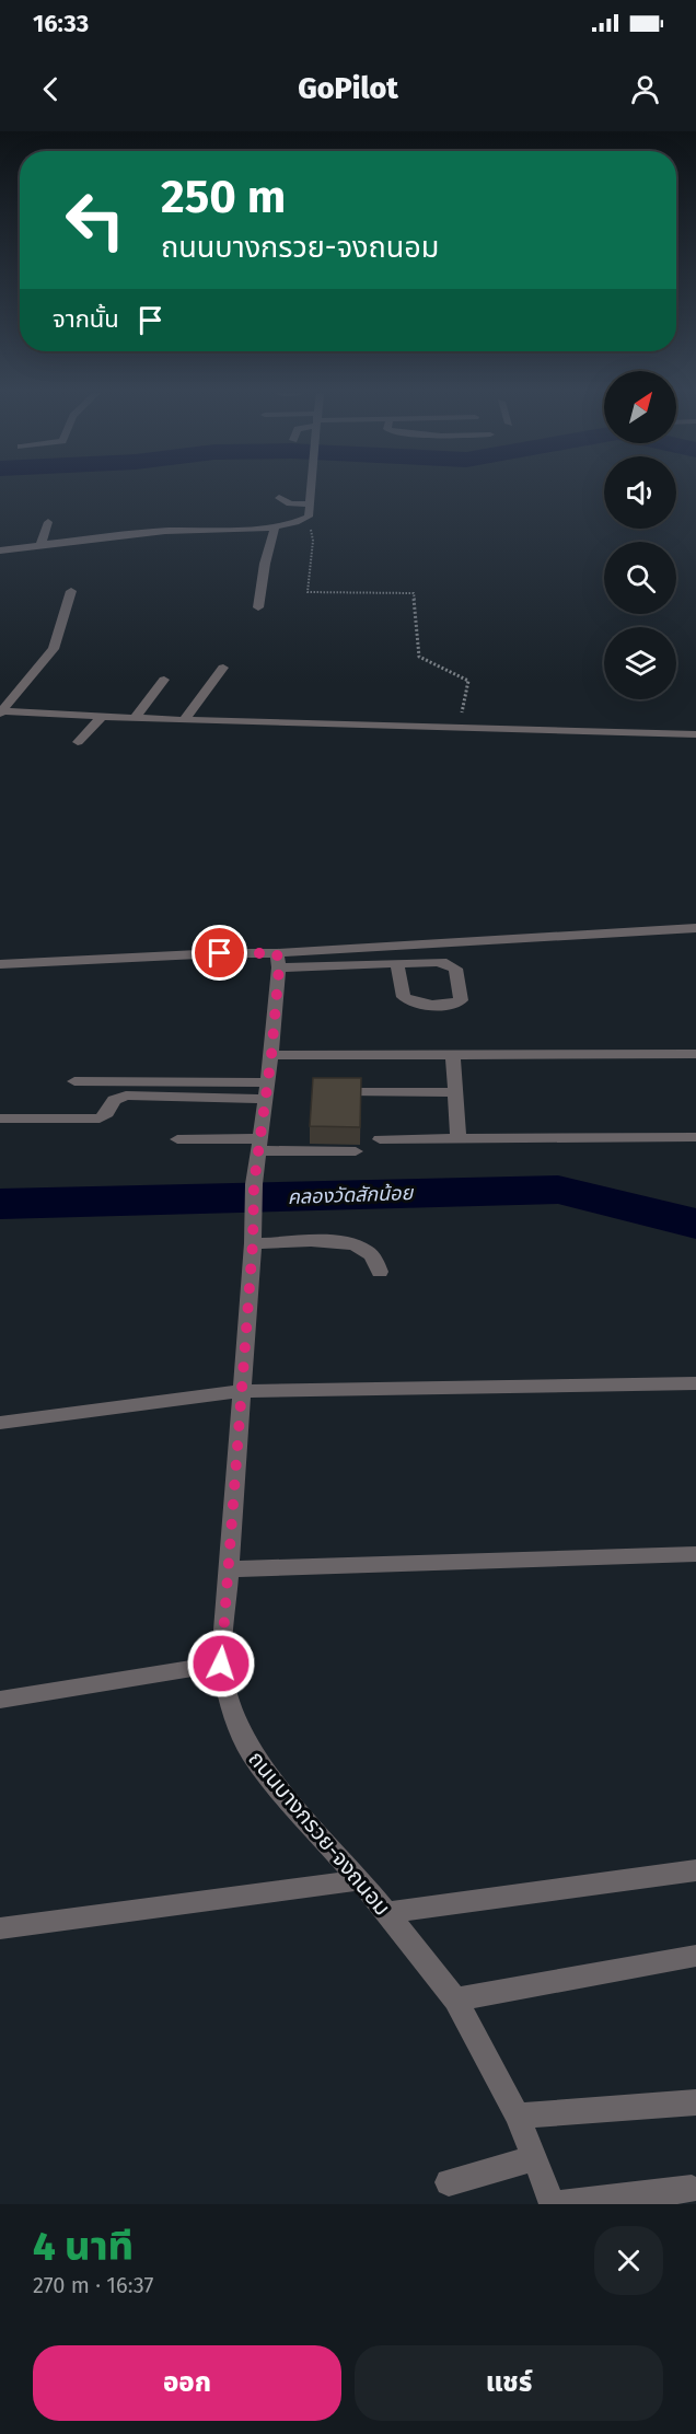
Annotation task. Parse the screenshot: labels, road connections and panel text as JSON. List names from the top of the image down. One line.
{"streets":{"street":["ถนนบางกรวย-จงถนอม"]},"water":["คลองวัดสักน้อย"],"north":"top right","page":{"status":"16:33","header":"GoPilot","turn":["250 m","ถนนบางกรวย-จงถนอม"],"then":"จากนั้น","heading":["4 นาที","270 m · 16:37"],"buttons":["ออก","แชร์"]}}
